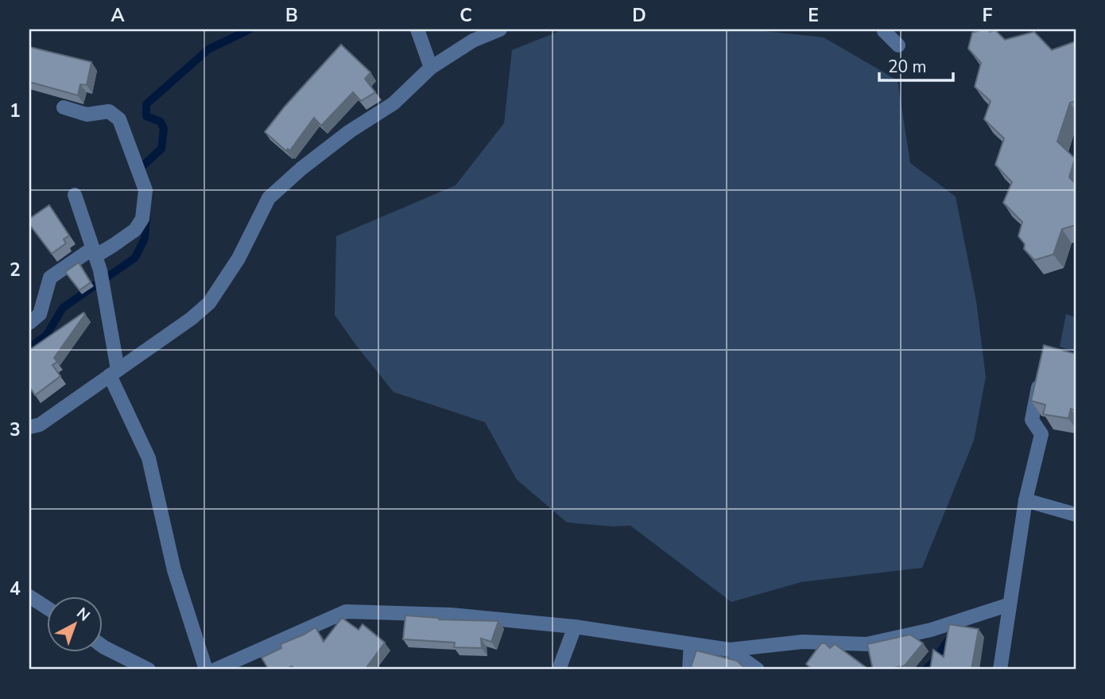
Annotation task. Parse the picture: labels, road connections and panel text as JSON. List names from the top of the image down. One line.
{"scale_bar":"20 m","north":"top right","grid":{"columns":["A","B","C","D","E","F"],"rows":["1","2","3","4"]}}
